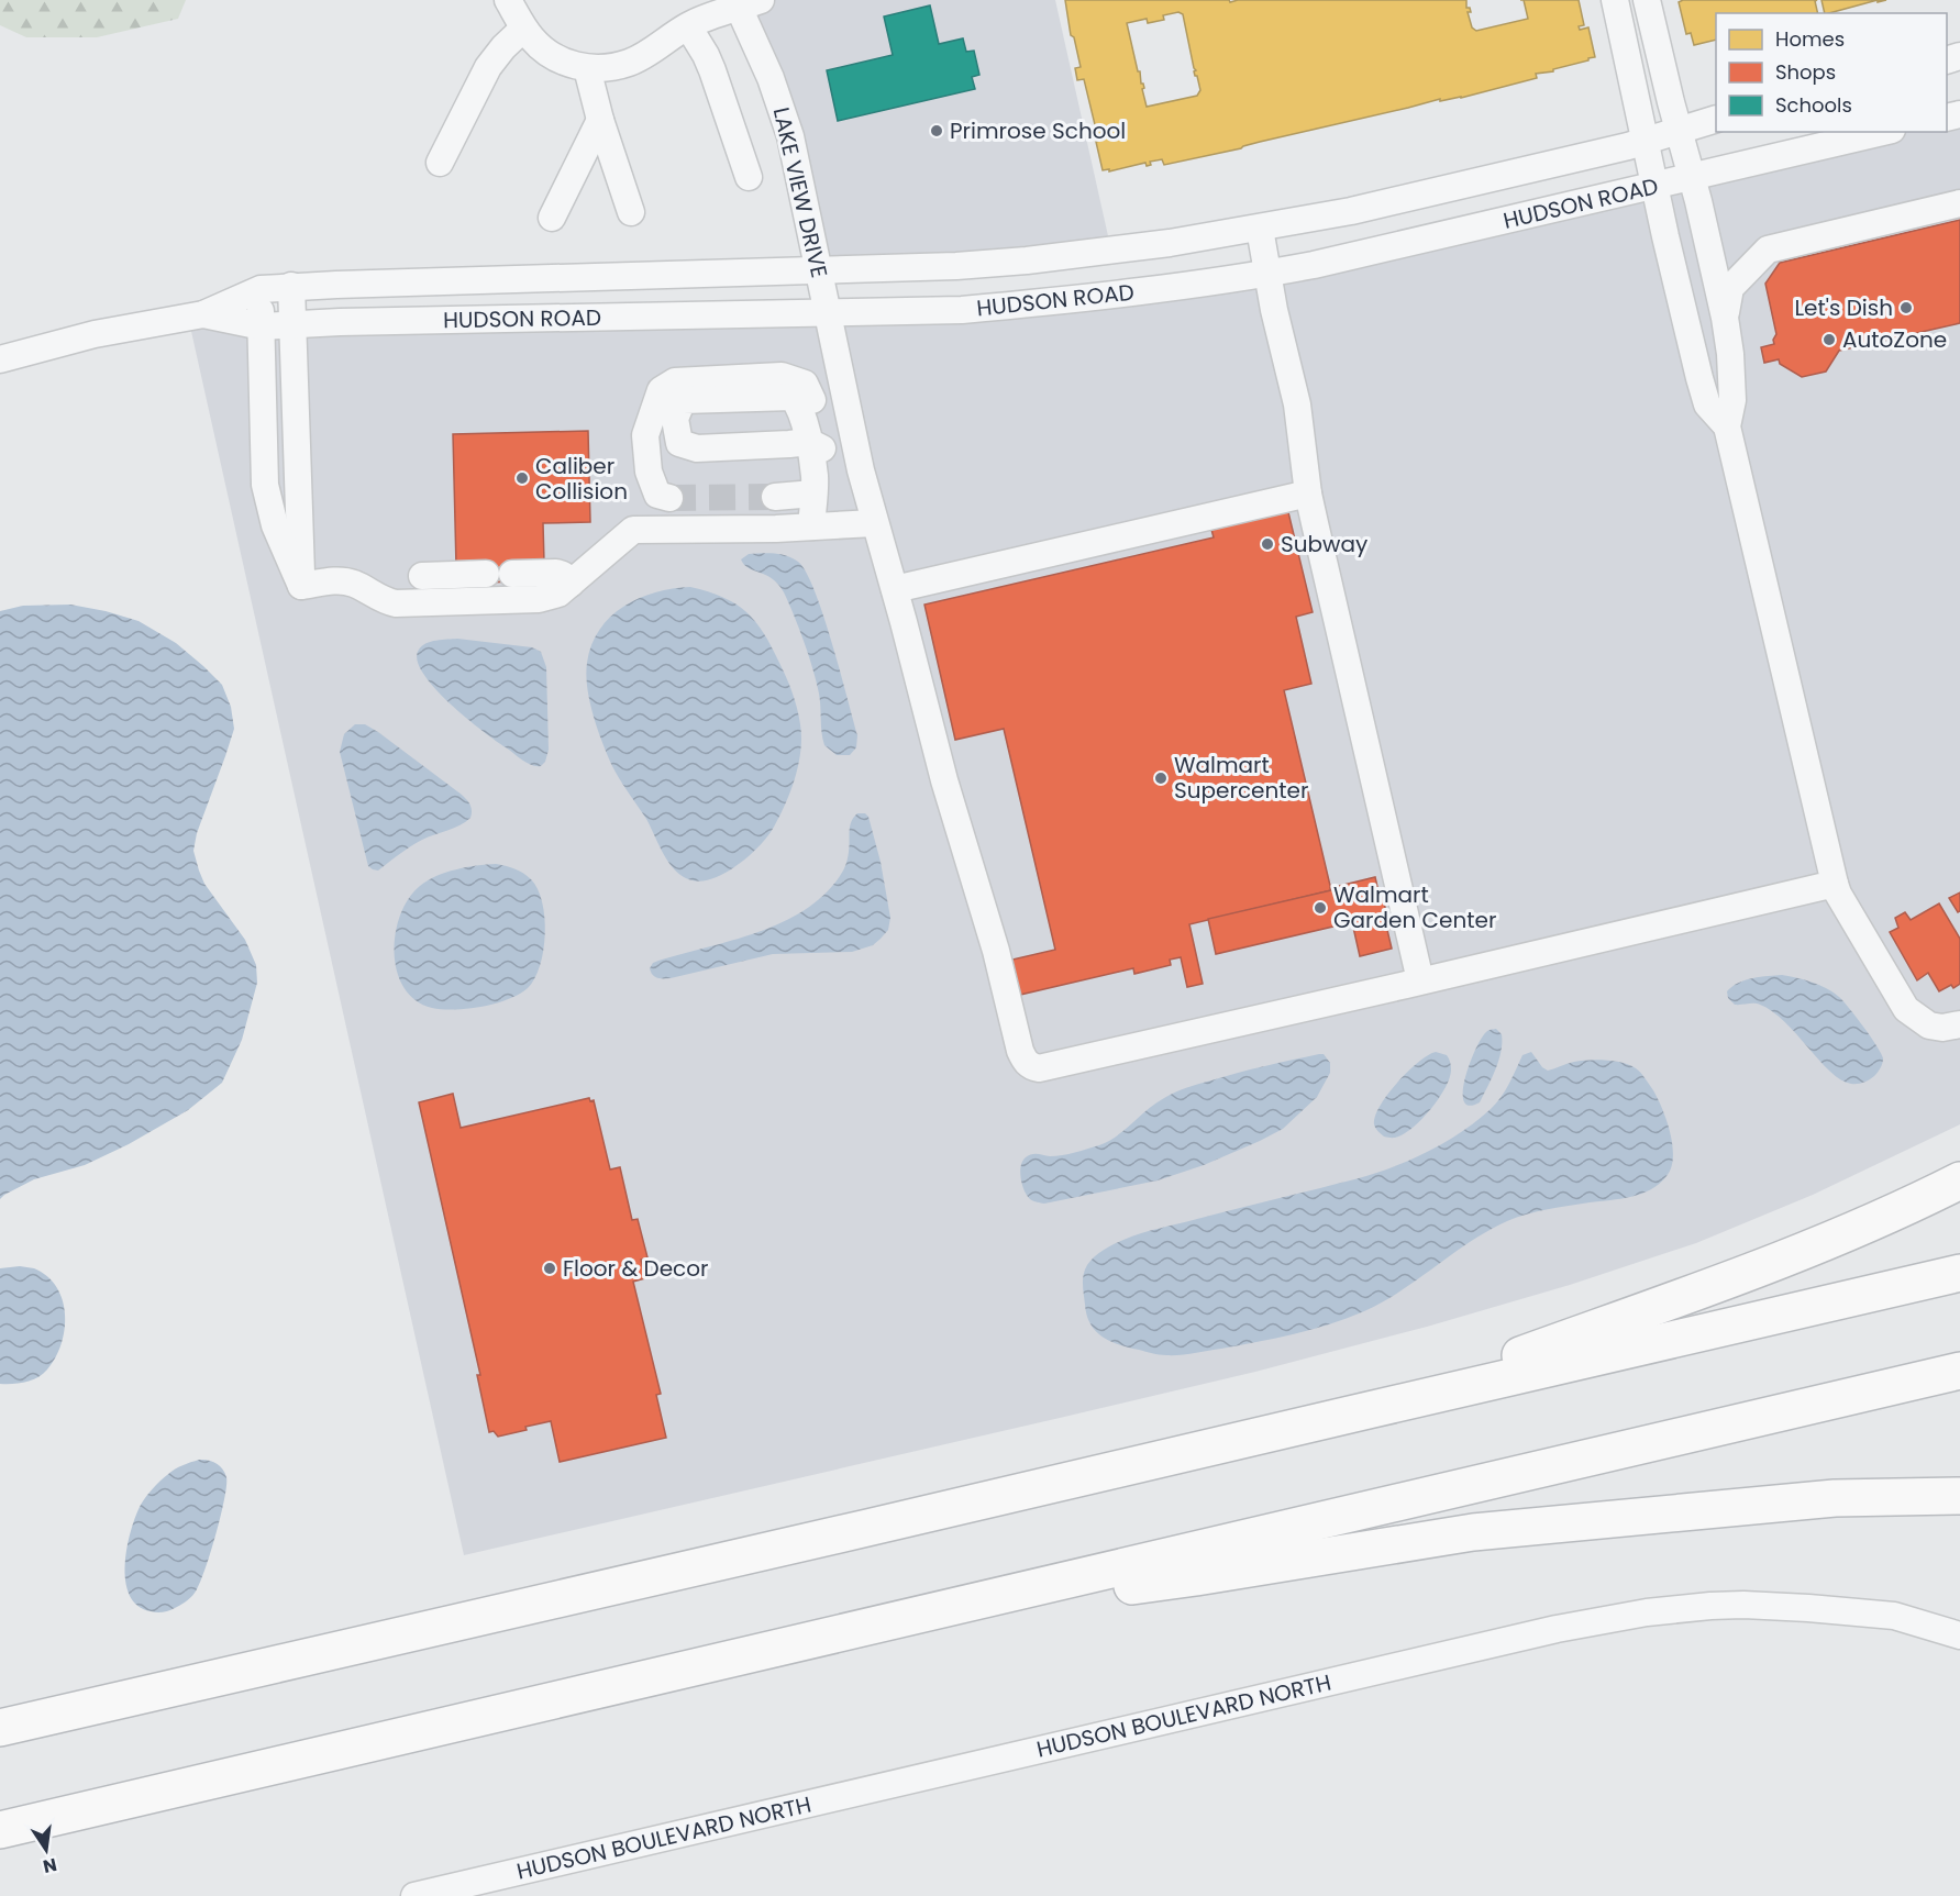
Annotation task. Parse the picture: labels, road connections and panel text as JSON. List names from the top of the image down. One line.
{"streets":{"street":["LAKE VIEW DRIVE","HUDSON ROAD","HUDSON BOULEVARD NORTH"]},"crossings":[["LAKE VIEW DRIVE","HUDSON ROAD"]],"places":["Primrose School","Let's Dish","AutoZone","Caliber Collision","Subway","Walmart Supercenter","Walmart Garden Center","Floor & Decor"],"legend":["Homes","Shops","Schools"],"north":"bottom"}
